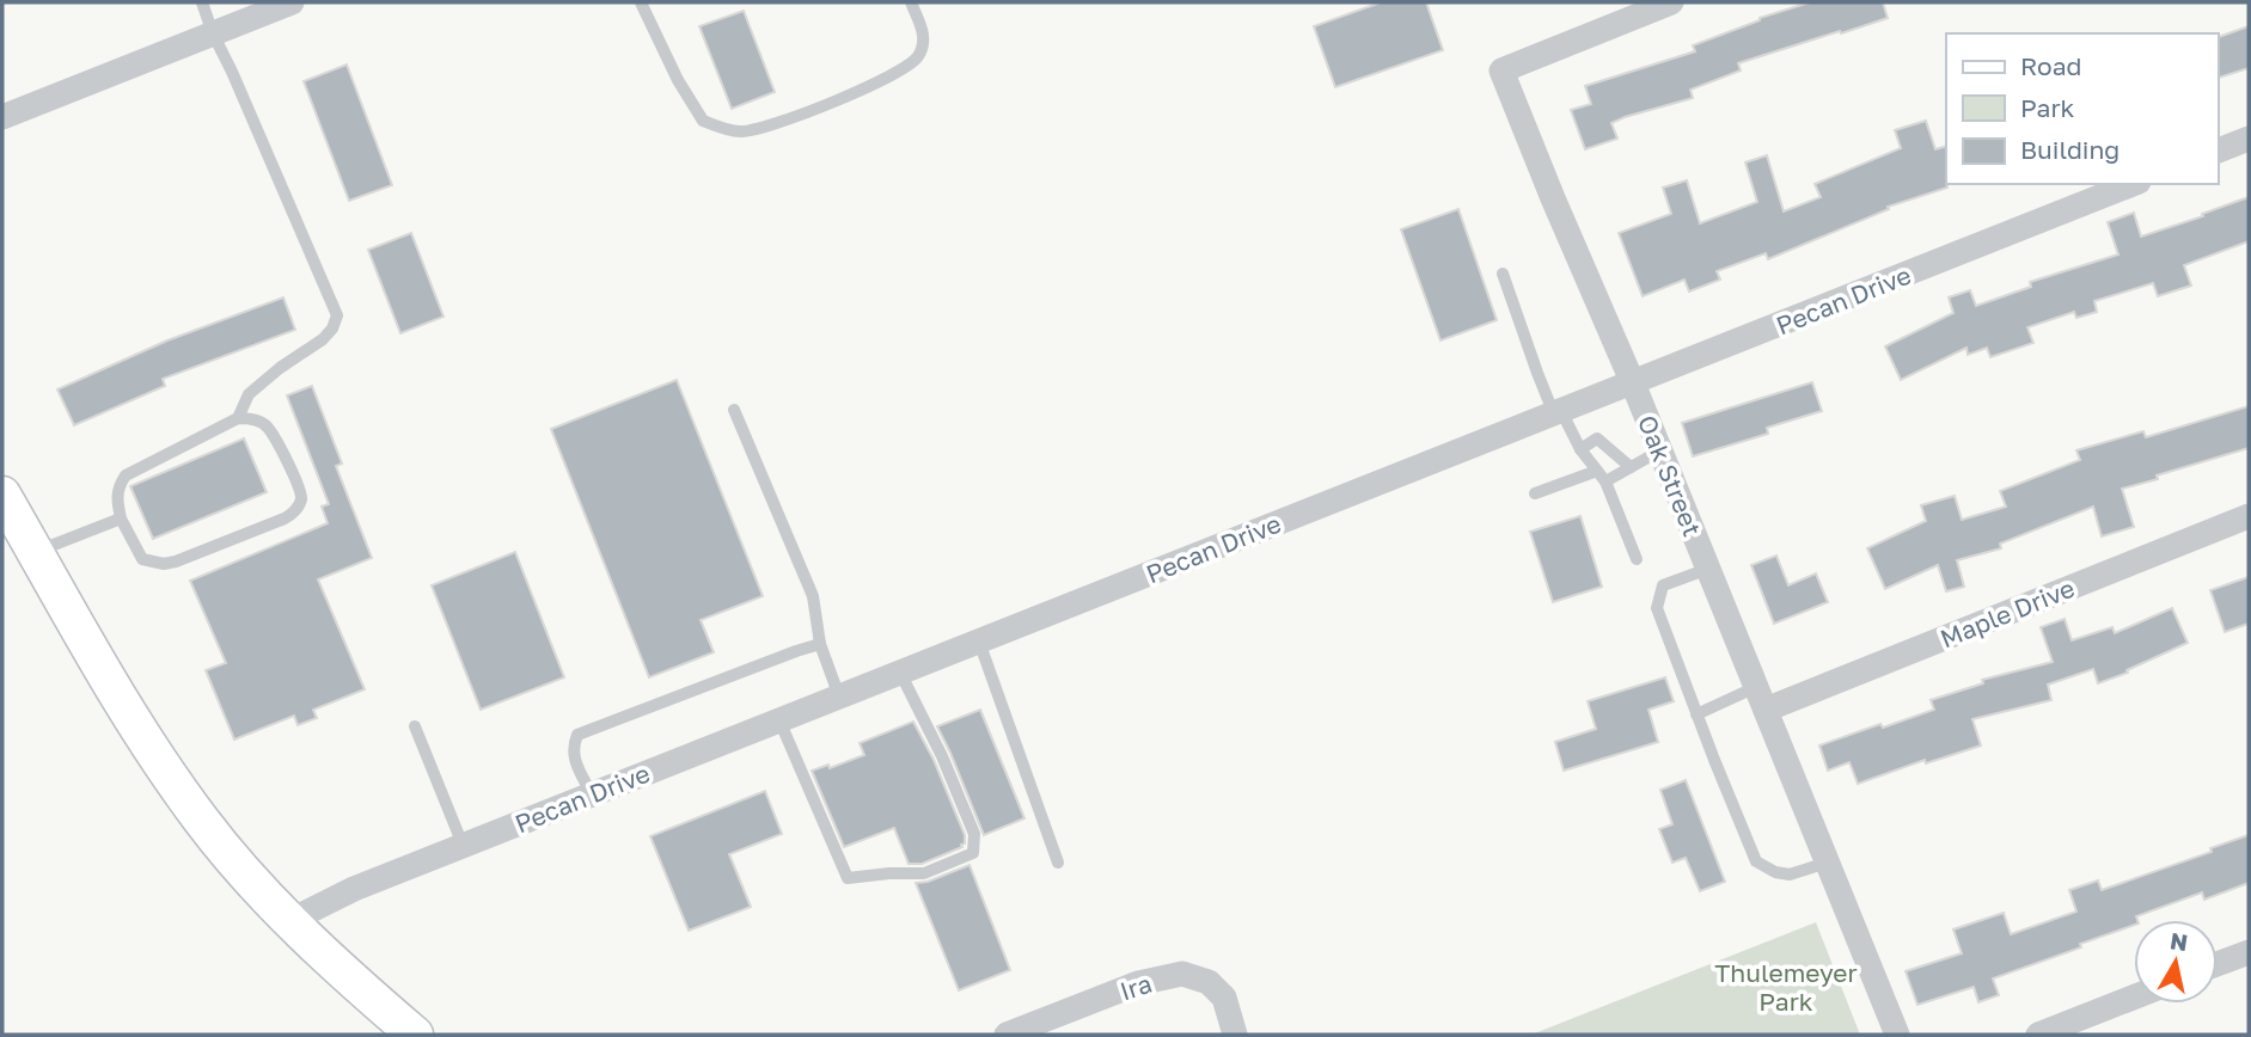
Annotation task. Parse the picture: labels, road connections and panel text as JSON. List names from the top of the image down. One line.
{"streets":{"street":["Pecan Drive","Oak Street","Maple Drive","Ira"]},"crossings":[["Pecan Drive","Oak Street"],["Oak Street","Maple Drive"]],"parks":["Thulemeyer Park"],"legend":["Road","Park","Building"],"north":"top"}
